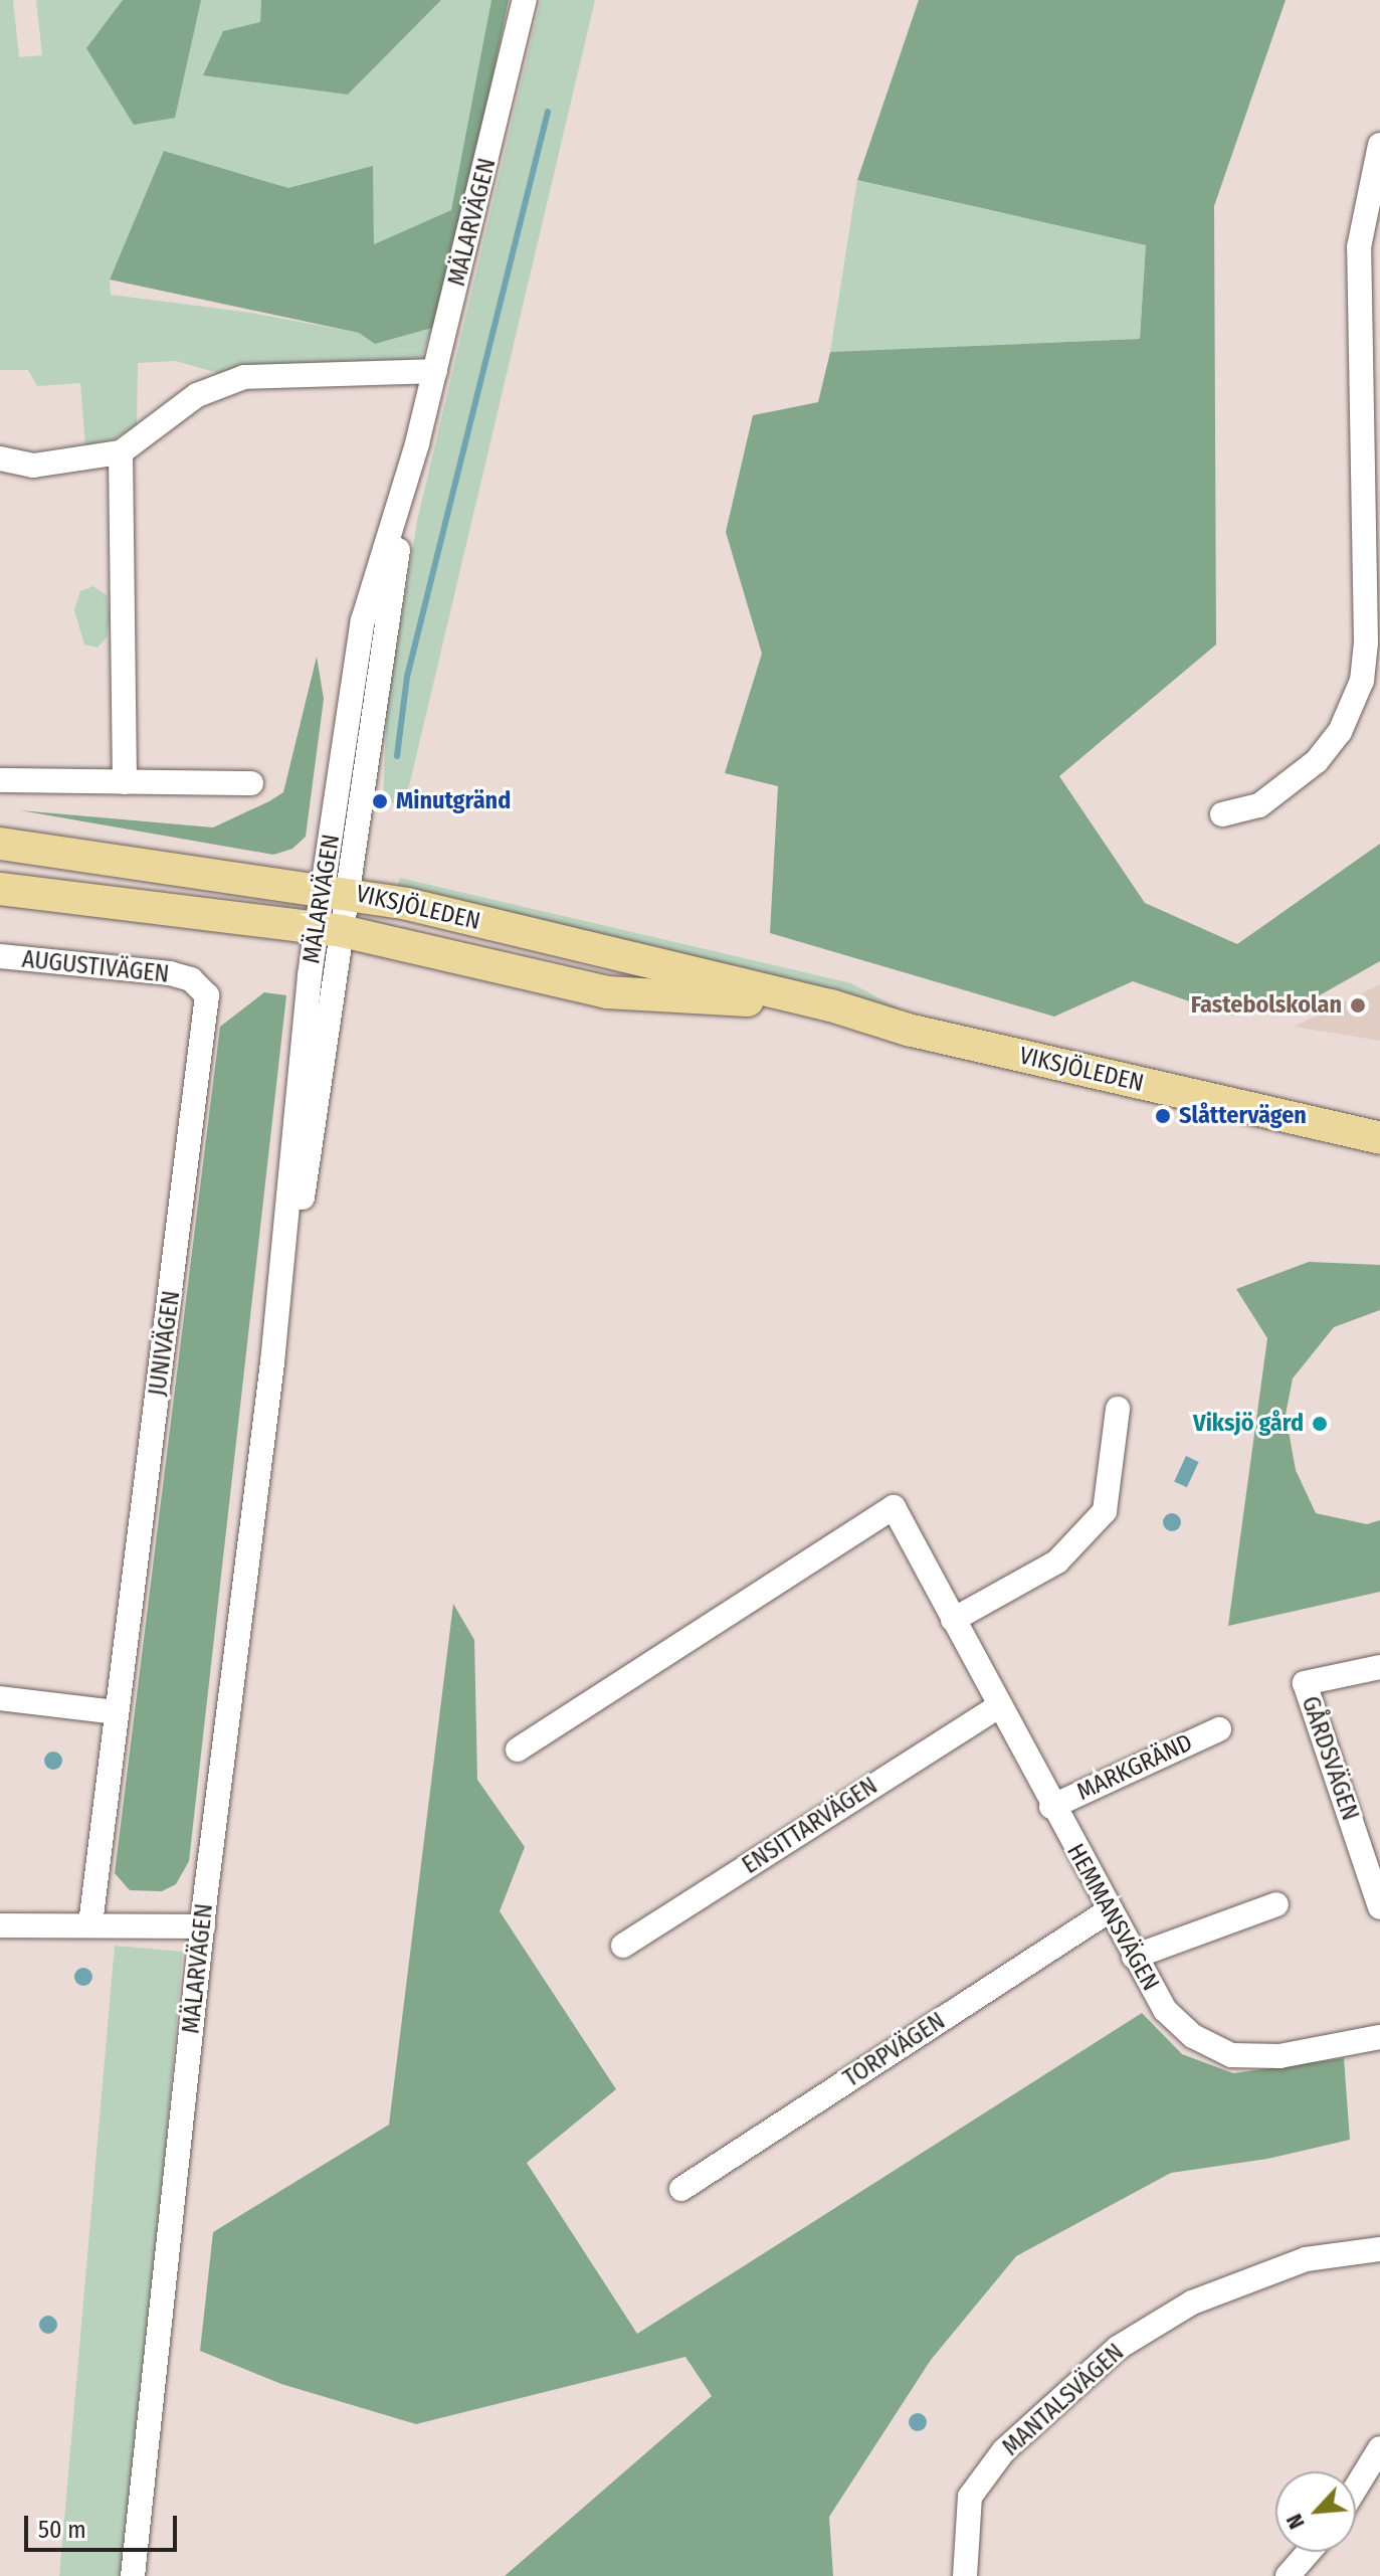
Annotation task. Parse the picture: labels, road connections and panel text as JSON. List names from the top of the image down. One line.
{"streets":{"main road":["VIKSJÖLEDEN"],"street":["MÄLARVÄGEN","AUGUSTIVÄGEN","JUNIVÄGEN","GÅRDSVÄGEN","MARKGRÄND","ENSITTARVÄGEN","HEMMANSVÄGEN","TORPVÄGEN","MANTALSVÄGEN"]},"crossings":[["MÄLARVÄGEN","VIKSJÖLEDEN"],["AUGUSTIVÄGEN","JUNIVÄGEN"],["MARKGRÄND","HEMMANSVÄGEN"],["ENSITTARVÄGEN","HEMMANSVÄGEN"],["HEMMANSVÄGEN","TORPVÄGEN"]],"places":["Minutgränd","Fastebolskolan","Slåttervägen","Viksjö gård"],"scale_bar":"50 m","north":"bottom left"}
